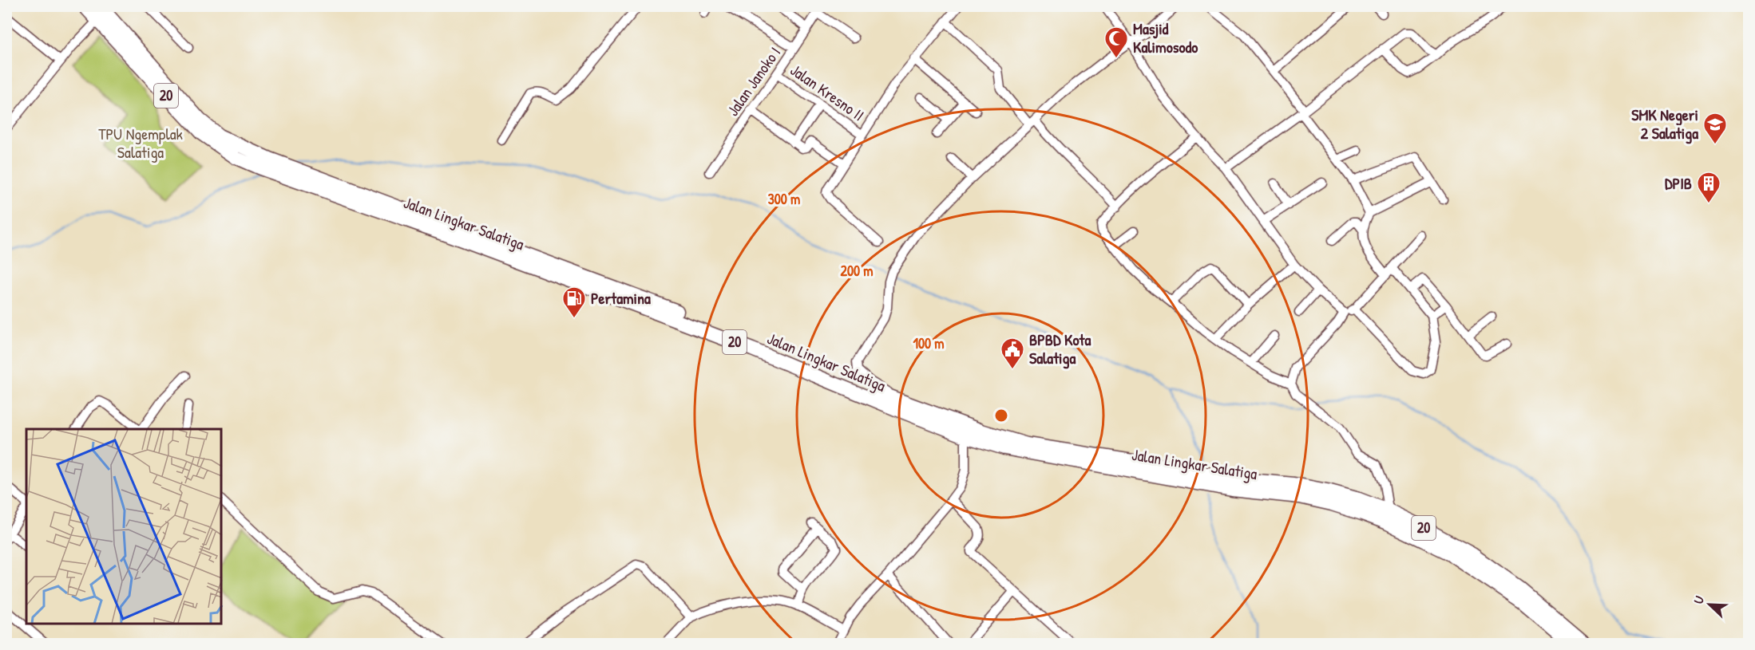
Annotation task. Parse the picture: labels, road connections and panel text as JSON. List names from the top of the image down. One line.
{"streets":{"highway":["20","Jalan Lingkar Salatiga"],"street":["Jalan Janoko I","Jalan Kresno II"]},"crossings":[["Jalan Janoko I","Jalan Kresno II"]],"parks":["TPU Ngemplak Salatiga"],"places":{"mosque":["Masjid Kalimosodo"],"school or university":["SMK Negeri 2 Salatiga"],"building":["DPIB"],"fuel station":["Pertamina"],"public building":["BPBD Kota Salatiga"]},"north":"top left","rings":["300 m","200 m","100 m"]}
